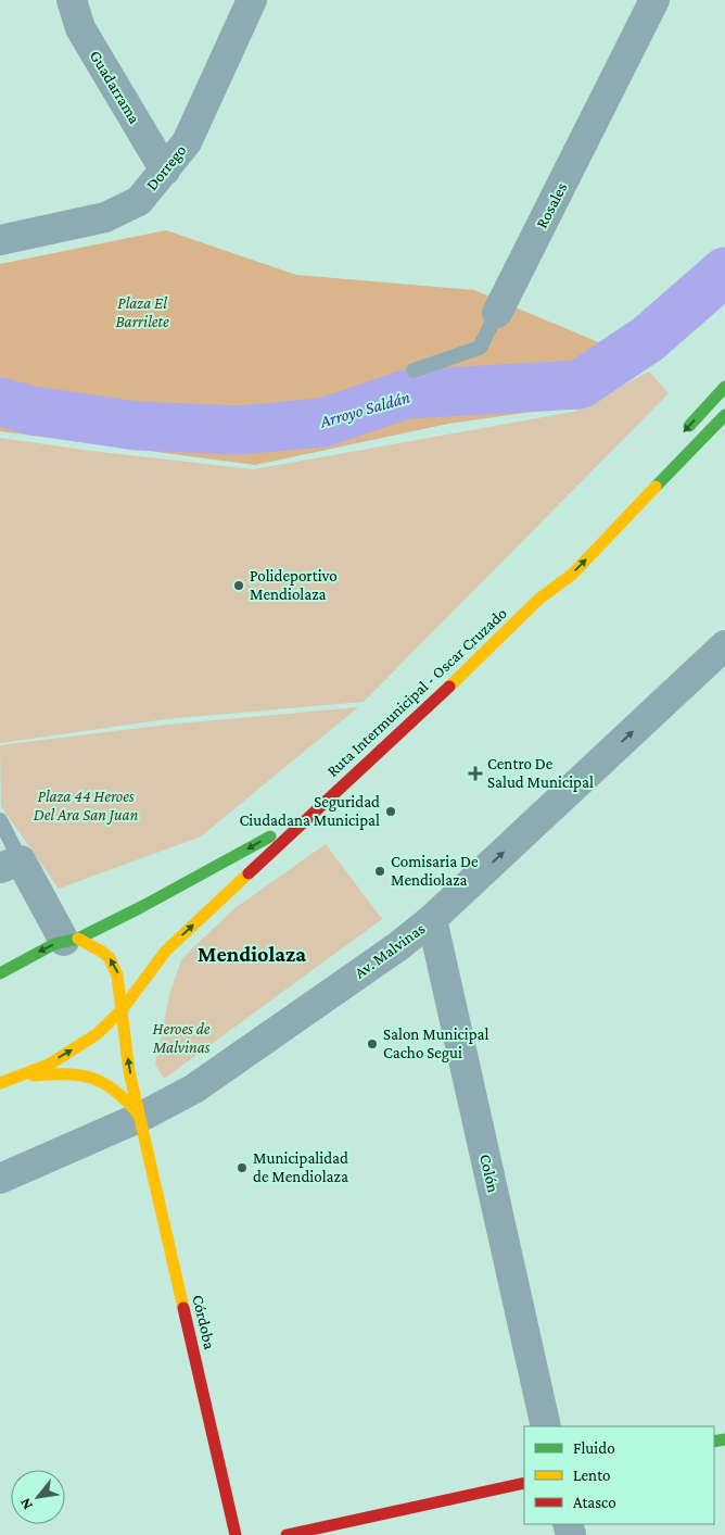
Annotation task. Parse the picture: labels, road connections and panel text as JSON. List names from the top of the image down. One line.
{"streets":{"main road":["Ruta Intermunicipal - Oscar Cruzado","Córdoba"],"street":["Guadarrama","Dorrego","Rosales","Av. Malvinas","Colón"]},"crossings":[["Guadarrama","Dorrego"],["Ruta Intermunicipal - Oscar Cruzado","Córdoba"],["Av. Malvinas","Colón"],["Av. Malvinas","Córdoba"]],"one_way":["Av. Malvinas"],"districts":["Mendiolaza"],"water":["Arroyo Saldán"],"parks":["Plaza El Barrilete","Plaza 44 Heroes Del Ara San Juan","Heroes de Malvinas"],"places":{"other":["Polideportivo Mendiolaza","Seguridad Ciudadana Municipal","Comisaria De Mendiolaza","Salon Municipal Cacho Segui","Municipalidad de Mendiolaza"],"health":["Centro De Salud Municipal"]},"legend":["Fluido","Lento","Atasco"],"north":"bottom left"}
